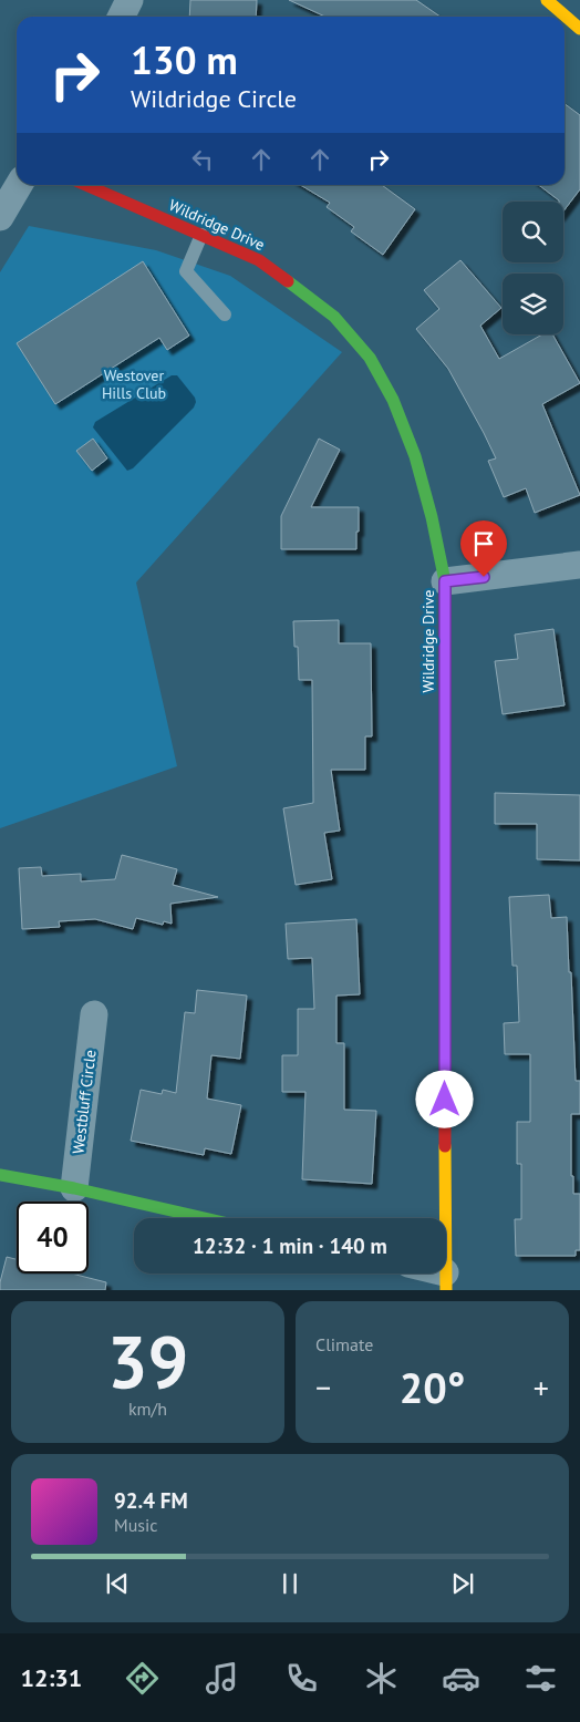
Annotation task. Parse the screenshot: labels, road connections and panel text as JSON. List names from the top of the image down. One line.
{"streets":{"street":["Wildridge Drive","Westbluff Circle"]},"parks":["Westover Hills Club"],"page":{"turn":["130 m","Wildridge Circle"],"limit":"40","trip":"12:32 · 1 min · 140 m","tile":[["39","km/h"],"Climate"],"heat":["−","20°","+"],"song":["92.4 FM","Music"],"tabs":"12:31"}}
